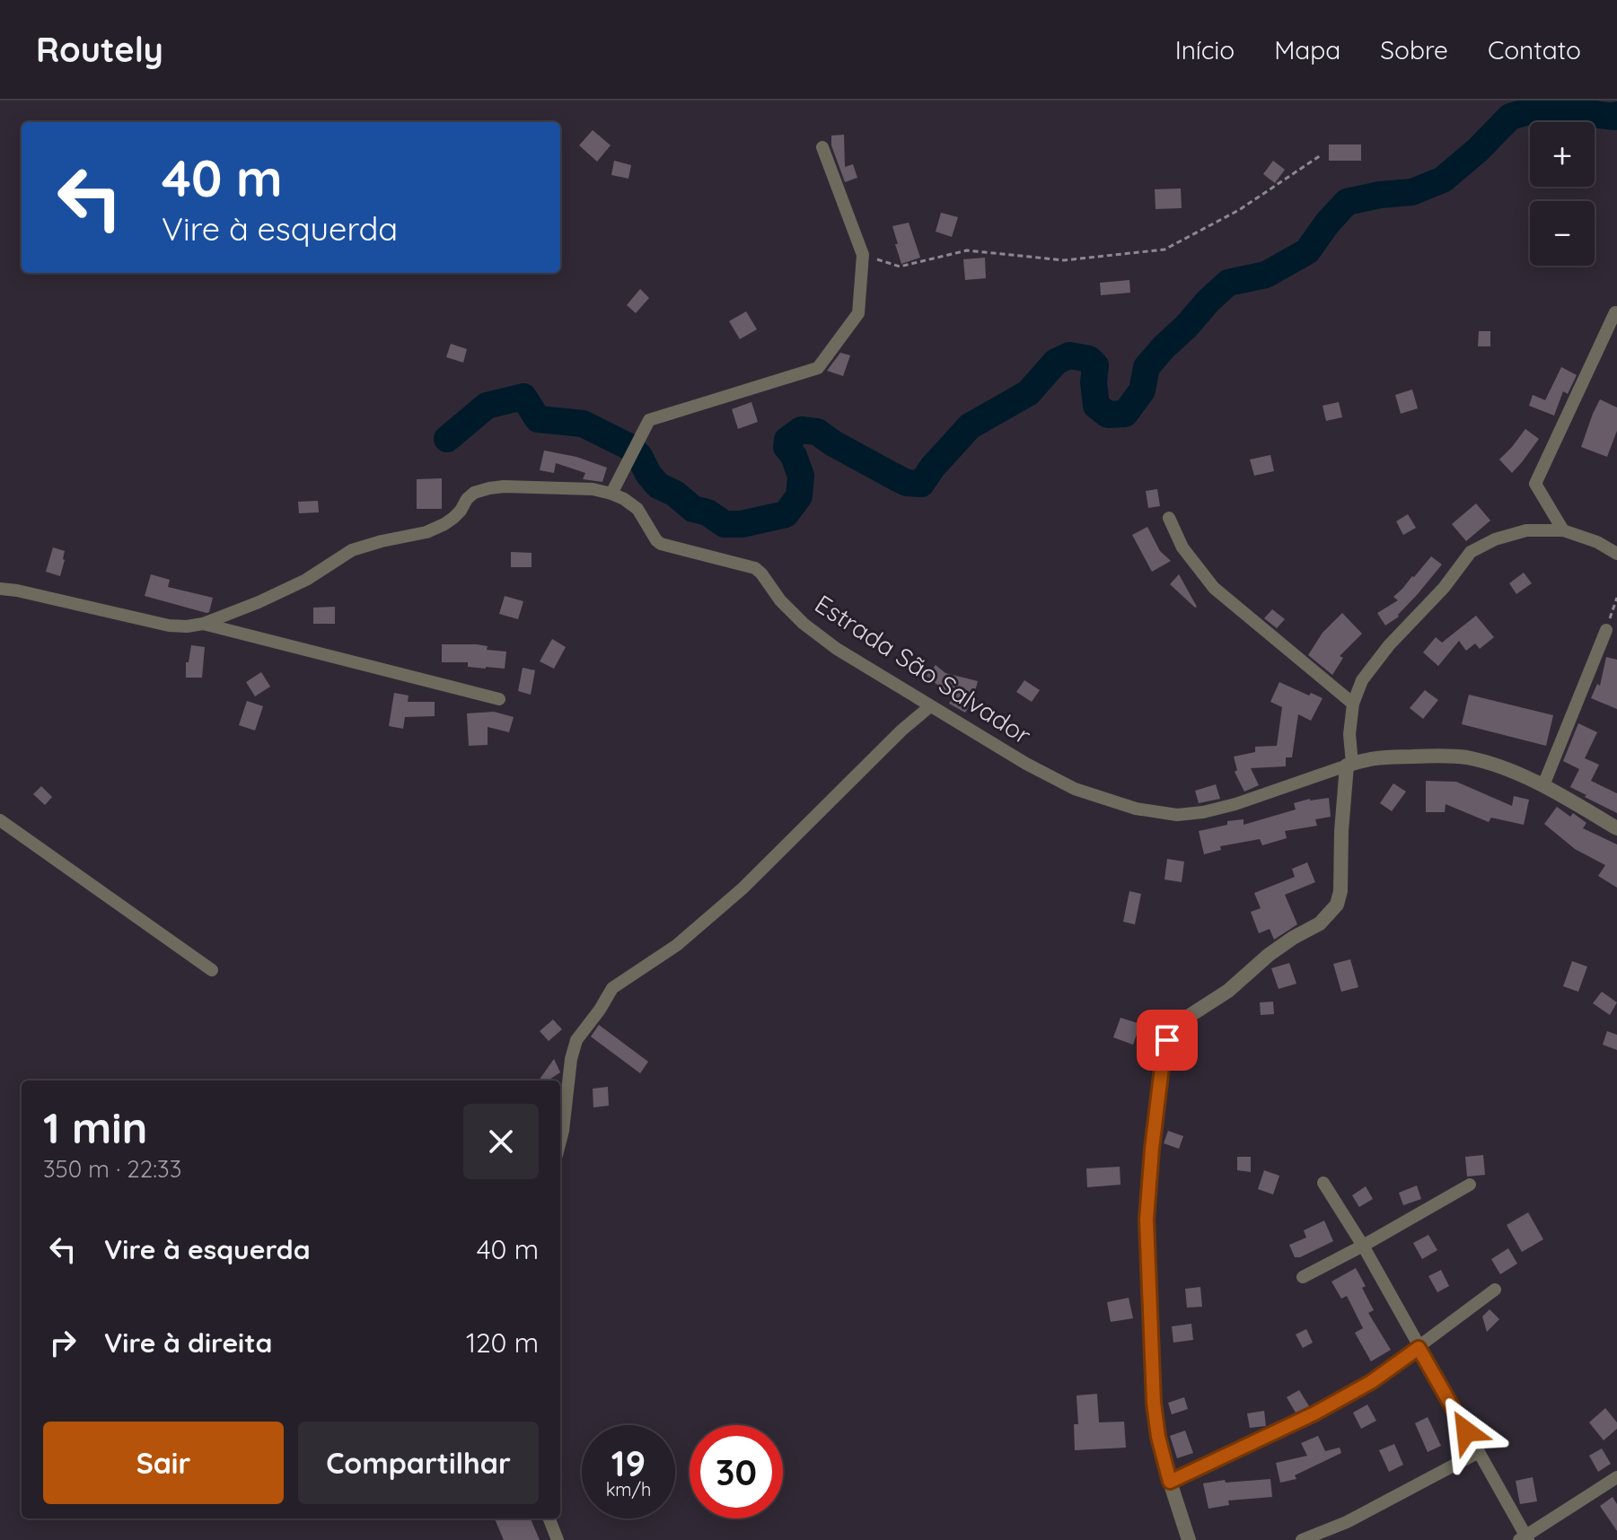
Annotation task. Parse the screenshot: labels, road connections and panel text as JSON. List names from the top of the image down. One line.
{"streets":{"street":["Estrada São Salvador"]},"page":{"header":"Routely","nav":["Início","Mapa","Sobre","Contato"],"map_buttons":["+","−"],"turn":["40 m","Vire à esquerda"],"heading":["1 min","350 m · 22:33"],"list":[{"name":"Vire à esquerda","value":"40 m"},{"name":"Vire à direita","value":"120 m"}],"buttons":["Sair","Compartilhar"],"speed":"19 km/h","limit":"30"}}
